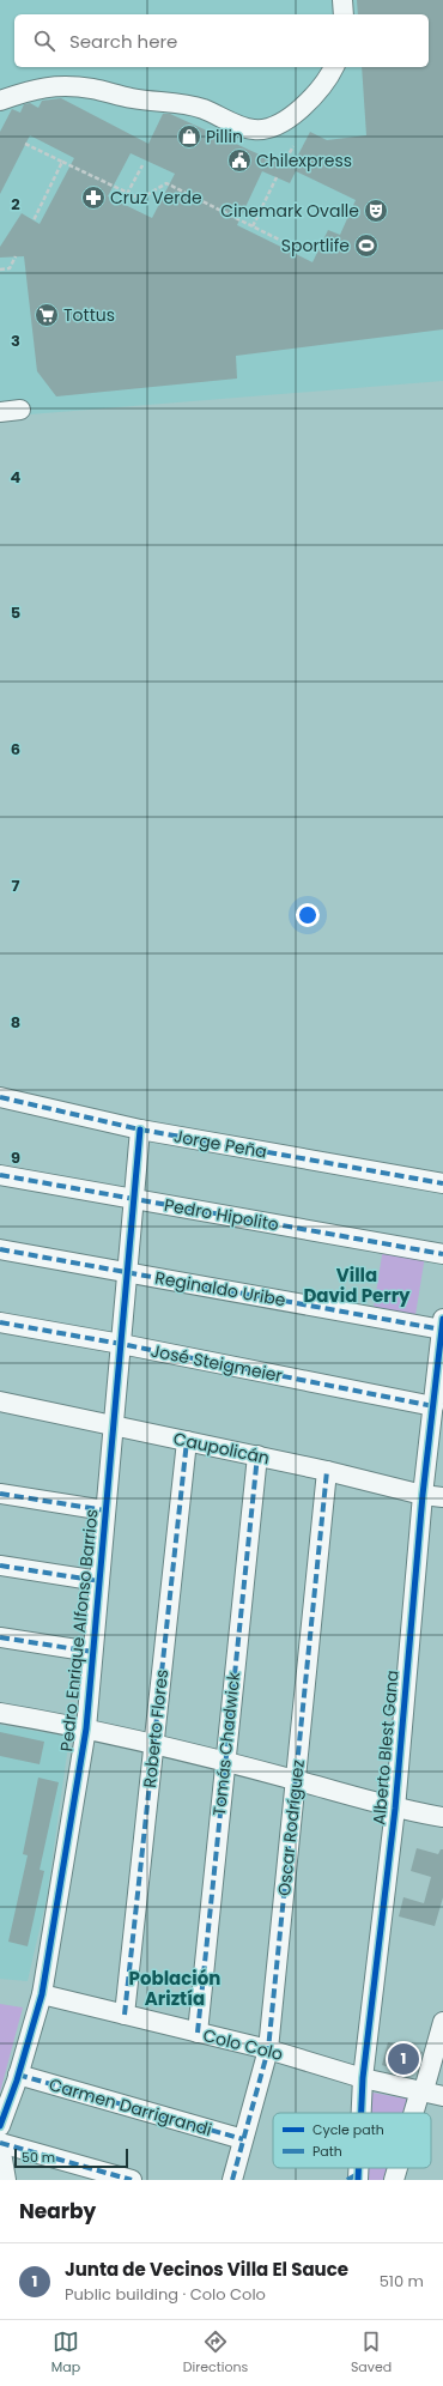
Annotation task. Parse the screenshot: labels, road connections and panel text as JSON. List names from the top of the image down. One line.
{"streets":{"street":["Jorge Peña","Pedro Hipolito","Reginaldo Uribe","José Steigmeier","Caupolicán","Pedro Enrique Alfonso Barrios","Roberto Flores","Tomás Chadwick","Alberto Blest Gana","Oscar Rodríguez","Colo Colo","Carmen Darrigrandi"]},"crossings":[["Jorge Peña","Pedro Enrique Alfonso Barrios"],["Pedro Hipolito","Pedro Enrique Alfonso Barrios"],["Reginaldo Uribe","Pedro Enrique Alfonso Barrios"],["Reginaldo Uribe","Alberto Blest Gana"],["José Steigmeier","Pedro Enrique Alfonso Barrios"],["José Steigmeier","Alberto Blest Gana"],["Caupolicán","Pedro Enrique Alfonso Barrios"],["Caupolicán","Roberto Flores"],["Caupolicán","Tomás Chadwick"],["Caupolicán","Alberto Blest Gana"],["Caupolicán","Oscar Rodríguez"],["Pedro Enrique Alfonso Barrios","Colo Colo"],["Pedro Enrique Alfonso Barrios","Carmen Darrigrandi"],["Roberto Flores","Colo Colo"],["Tomás Chadwick","Colo Colo"],["Alberto Blest Gana","Colo Colo"],["Oscar Rodríguez","Colo Colo"],["Oscar Rodríguez","Carmen Darrigrandi"]],"districts":["Villa David Perry","Población Ariztía"],"places":{"shop":["Pillin"],"public building":["Chilexpress"],"pharmacy":["Cruz Verde"],"theatre":["Cinemark Ovalle"],"sports":["Sportlife"],"supermarket":["Tottus"]},"legend":["Cycle path","Path"],"scale_bar":"50 m","page":{"search":"Search here","pins":"1","scale":"50 m","heading":"Nearby","list":[{"mark":"1","name":"Junta de Vecinos Villa El Sauce","note":"Public building · Colo Colo","value":"510 m"}],"nav":["Map","Directions","Saved"]},"grid":{"rows":["2","3","4","5","6","7","8","9"]}}
